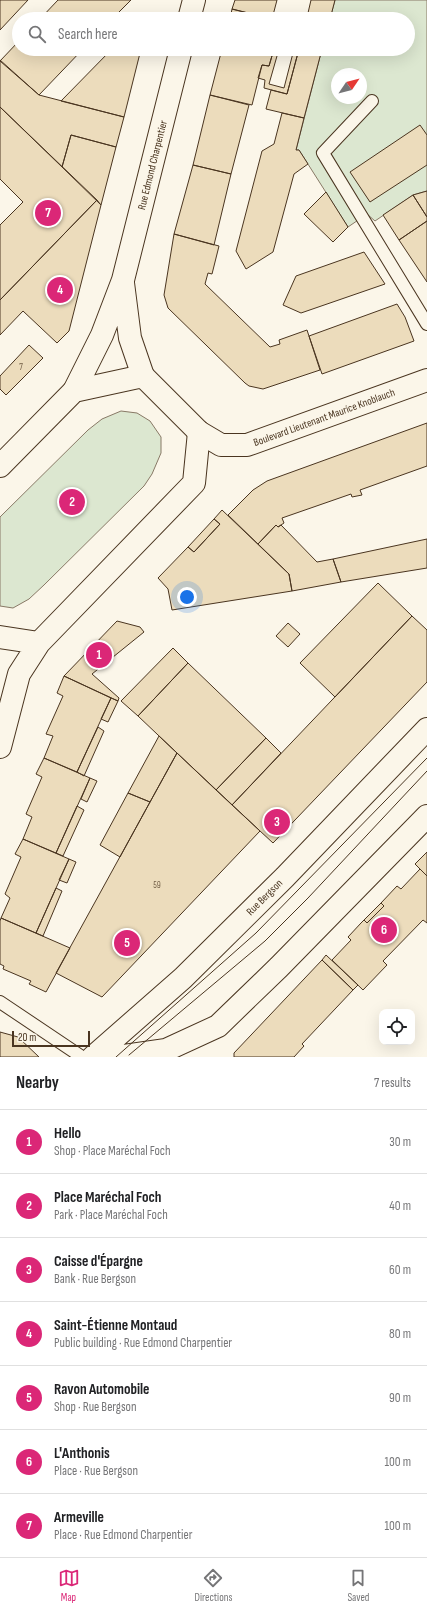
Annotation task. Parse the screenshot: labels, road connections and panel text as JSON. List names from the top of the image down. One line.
{"streets":{"street":["Rue Edmond Charpentier","Boulevard Lieutenant Maurice Knoblauch","Rue Bergson"]},"crossings":[["Rue Edmond Charpentier","Boulevard Lieutenant Maurice Knoblauch"]],"house_numbers":["7","59"],"scale_bar":"20 m","north":"top right","page":{"search":"Search here","pins":["7","4","2","1","3","6","5"],"scale":"20 m","heading":["Nearby","7 results"],"list":[{"mark":"1","name":"Hello","note":"Shop · Place Maréchal Foch","value":"30 m"},{"mark":"2","name":"Place Maréchal Foch","note":"Park · Place Maréchal Foch","value":"40 m"},{"mark":"3","name":"Caisse d'Épargne","note":"Bank · Rue Bergson","value":"60 m"},{"mark":"4","name":"Saint-Étienne Montaud","note":"Public building · Rue Edmond Charpentier","value":"80 m"},{"mark":"5","name":"Ravon Automobile","note":"Shop · Rue Bergson","value":"90 m"},{"mark":"6","name":"L'Anthonis","note":"Place · Rue Bergson","value":"100 m"},{"mark":"7","name":"Armeville","note":"Place · Rue Edmond Charpentier","value":"100 m"}],"nav":["Map","Directions","Saved"]}}
